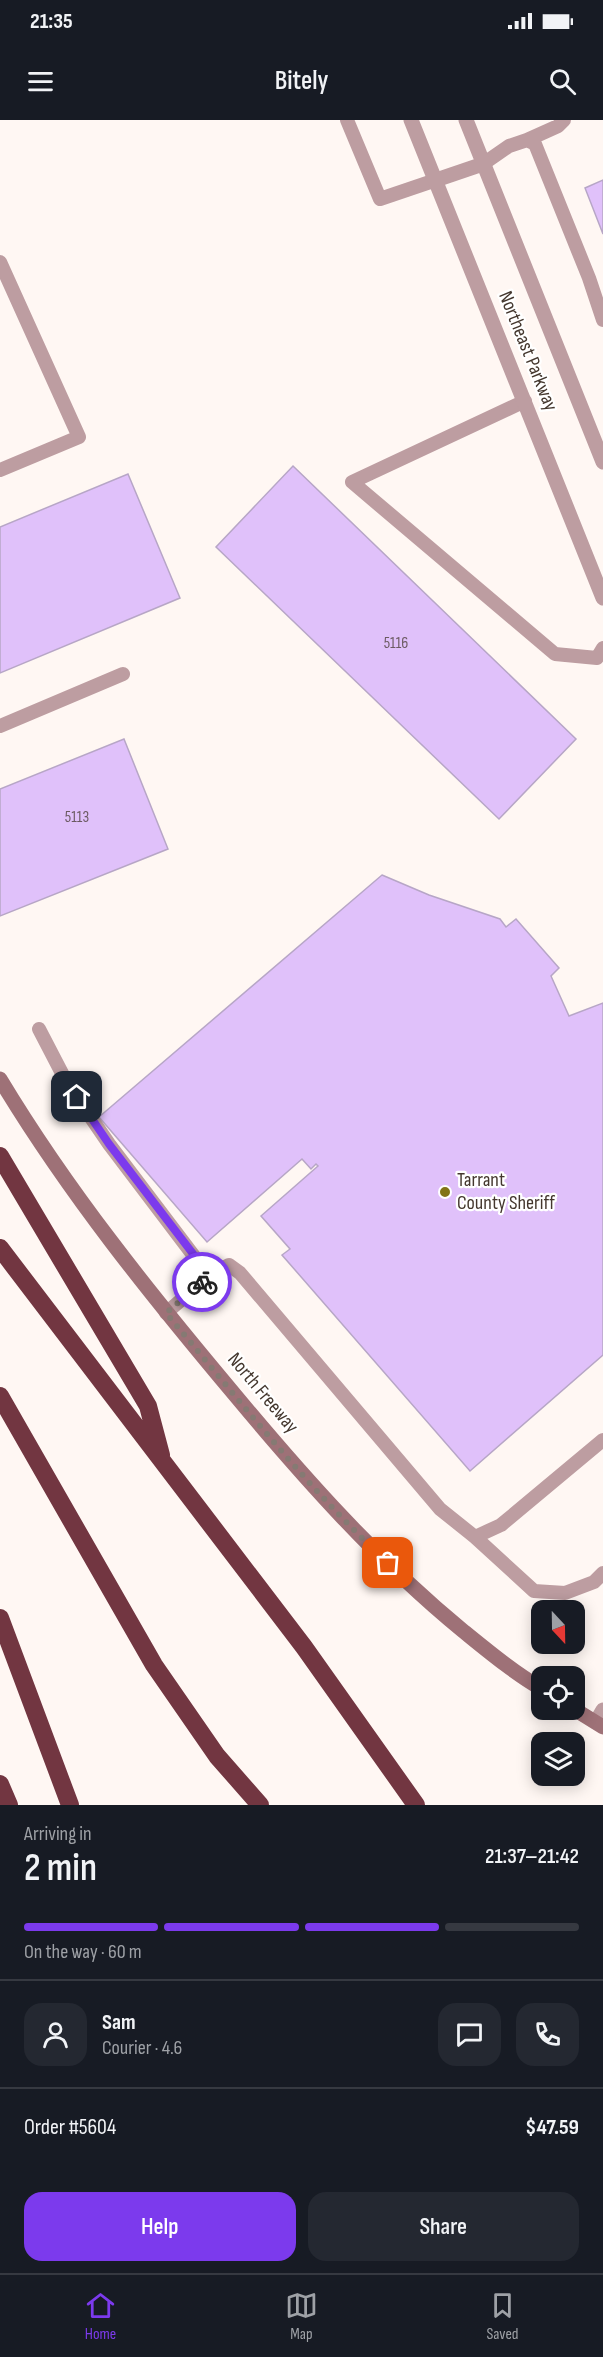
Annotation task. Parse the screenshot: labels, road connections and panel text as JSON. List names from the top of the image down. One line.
{"streets":{"main road":["North Freeway"],"street":["Northeast Parkway"]},"places":["Tarrant County Sheriff"],"house_numbers":["5116","5113"],"north":"bottom","page":{"status":"21:35","header":"Bitely","heading":["2 min","Arriving in","21:37–21:42"],"panel":["Sam","Courier · 4.6","Order #5604","$47.59"],"bar":"On the way · 60 m","buttons":["Help","Share"],"tabs":["Home","Map","Saved"]}}
